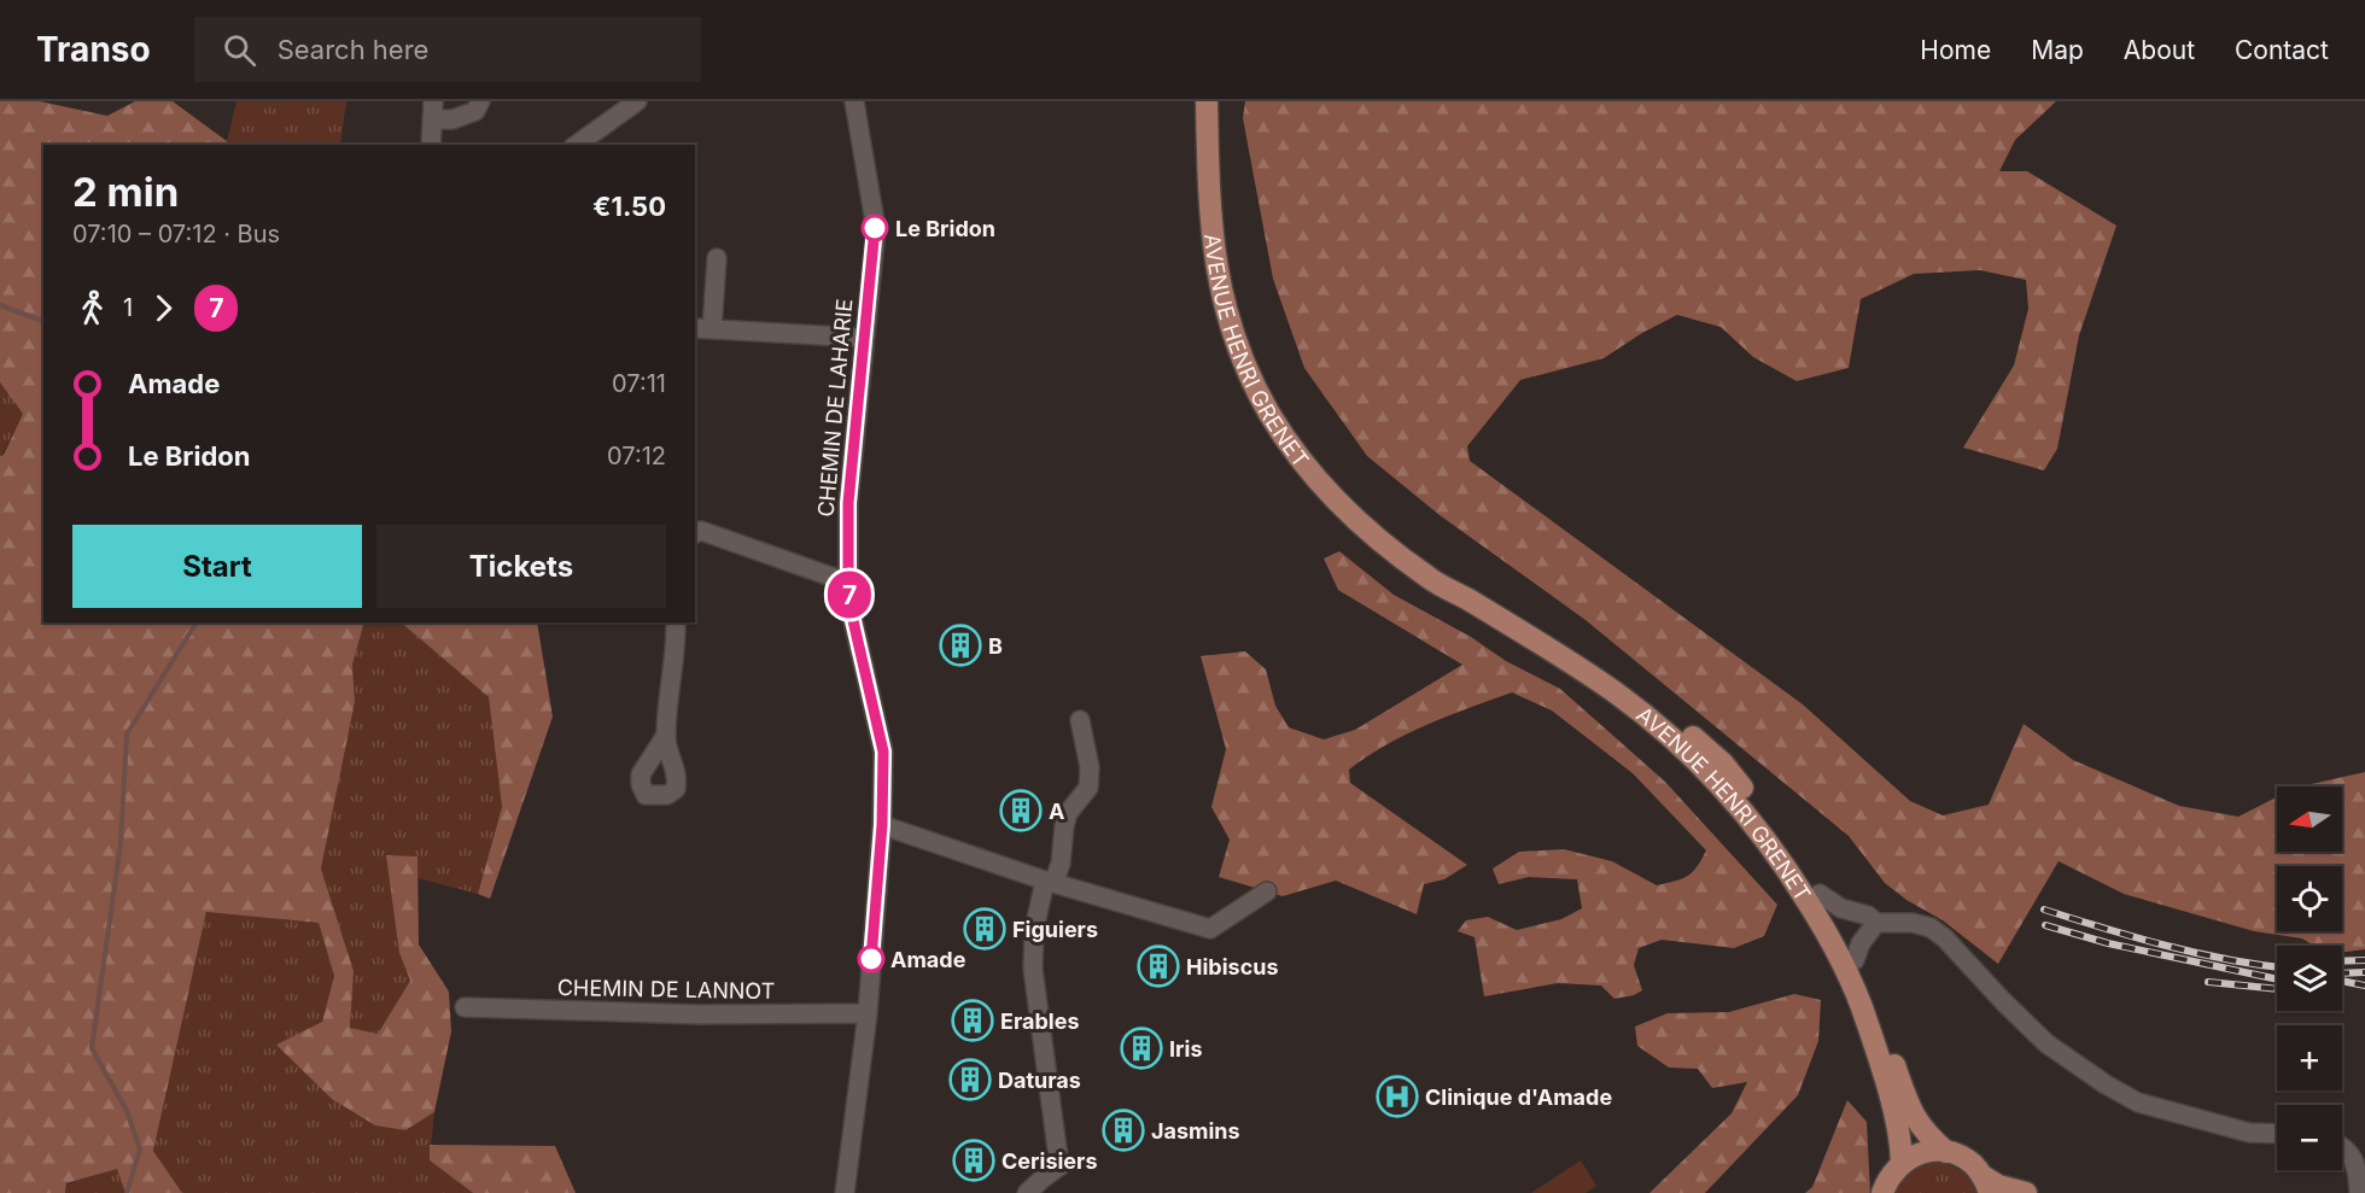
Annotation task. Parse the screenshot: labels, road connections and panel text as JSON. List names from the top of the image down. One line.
{"streets":{"main road":["AVENUE HENRI GRENET"],"street":["CHEMIN DE LAHARIE","CHEMIN DE LANNOT"]},"crossings":[["CHEMIN DE LAHARIE","CHEMIN DE LANNOT"]],"places":{"other":["Le Bridon","Amade"],"building":["B","A","Figuiers","Hibiscus","Erables","Iris","Daturas","Jasmins","Cerisiers"],"hospital":["Clinique d'Amade"]},"lines":["bus line 7"],"north":"left","page":{"header":"Transo","search":"Search here","nav":["Home","Map","About","Contact"],"on_map":"7","heading":["2 min","07:10 – 07:12 · Bus","€1.50"],"legs":["1","7"],"list":[{"name":"Amade","value":"07:11"},{"name":"Le Bridon","value":"07:12"}],"buttons":["Start","Tickets"],"map_buttons":["+","−"]}}
